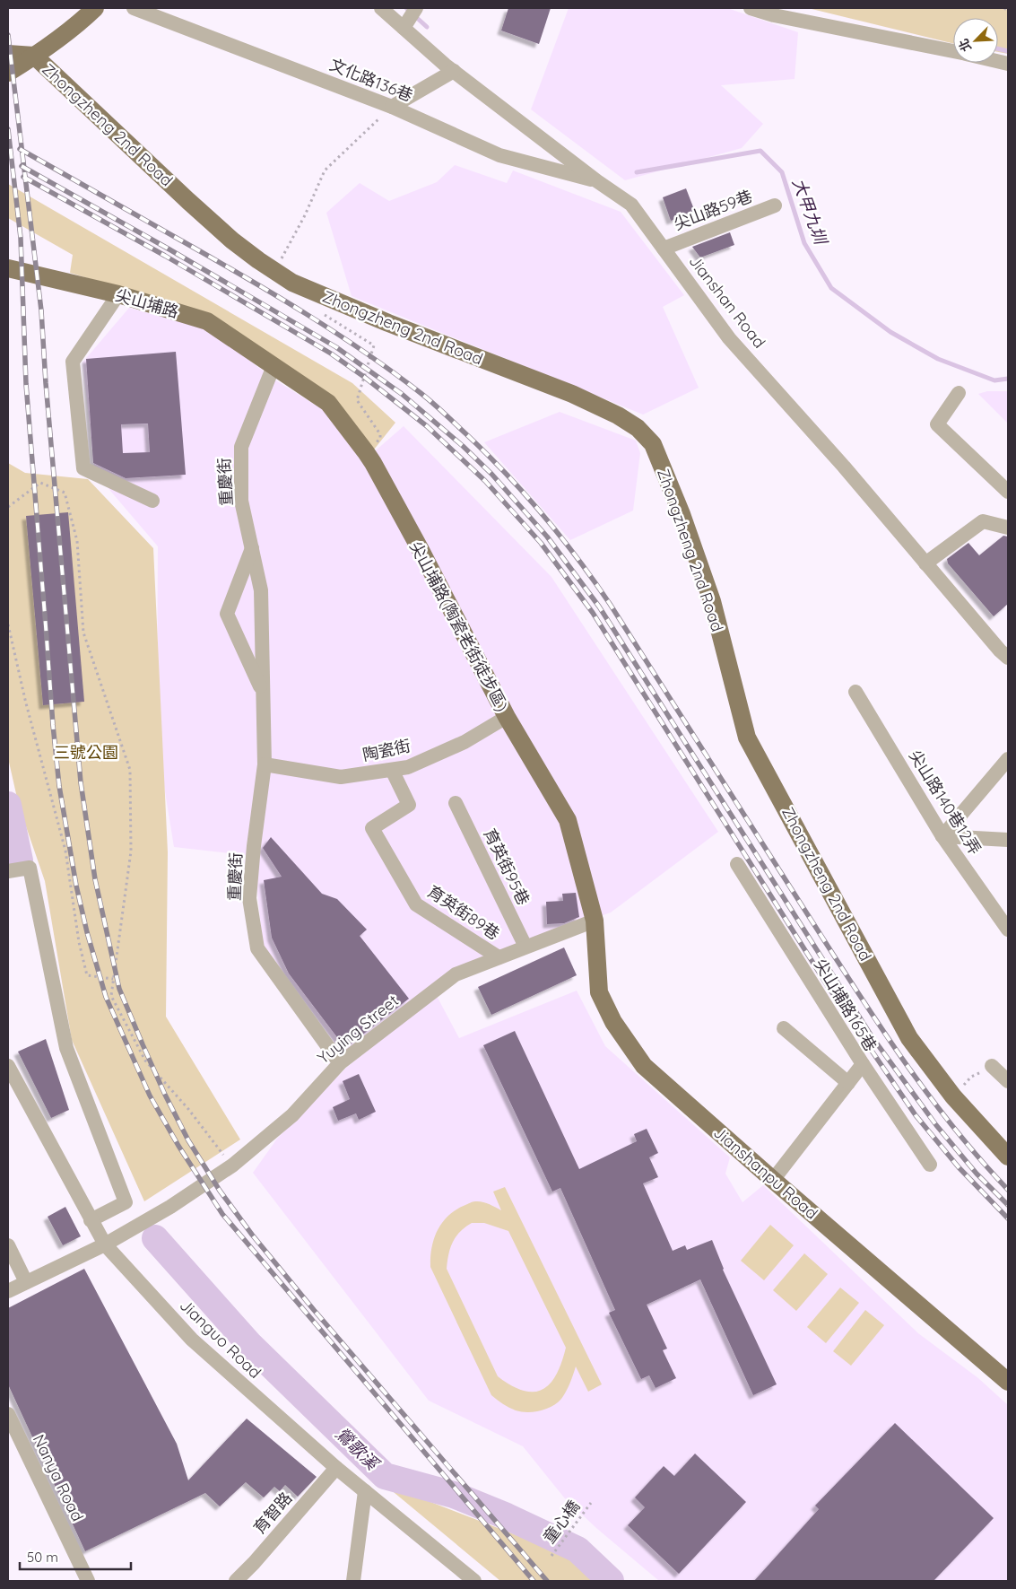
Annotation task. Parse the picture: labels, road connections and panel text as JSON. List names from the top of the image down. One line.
{"streets":{"main road":["Zhongzheng 2nd Road","尖山埔路","尖山埔路(陶瓷老街徒步區)","Jianshanpu Road"],"street":["文化路136巷","尖山路59巷","Jianshan Road","重慶街","陶瓷街","尖山路140巷12弄","育英街95巷","育英街89巷","尖山埔路165巷","Yuying Street","Jianguo Road","Nanya Road","育智路"],"path":["童心橋"]},"crossings":[["文化路136巷","Jianshan Road"],["尖山路59巷","Jianshan Road"],["尖山埔路","重慶街"],["尖山埔路","尖山埔路(陶瓷老街徒步區)"],["重慶街","尖山埔路(陶瓷老街徒步區)"],["重慶街","陶瓷街"],["重慶街","Yuying Street"],["尖山埔路(陶瓷老街徒步區)","陶瓷街"],["尖山埔路(陶瓷老街徒步區)","Yuying Street"],["尖山埔路(陶瓷老街徒步區)","Jianshanpu Road"],["陶瓷街","育英街89巷"],["育英街95巷","Yuying Street"],["育英街89巷","Yuying Street"],["尖山埔路165巷","Jianshanpu Road"],["Yuying Street","Jianshanpu Road"],["Yuying Street","Jianguo Road"],["Jianguo Road","育智路"]],"water":["大甲九圳","鶯歌溪"],"parks":["三號公園"],"scale_bar":"50 m","north":"bottom left"}
